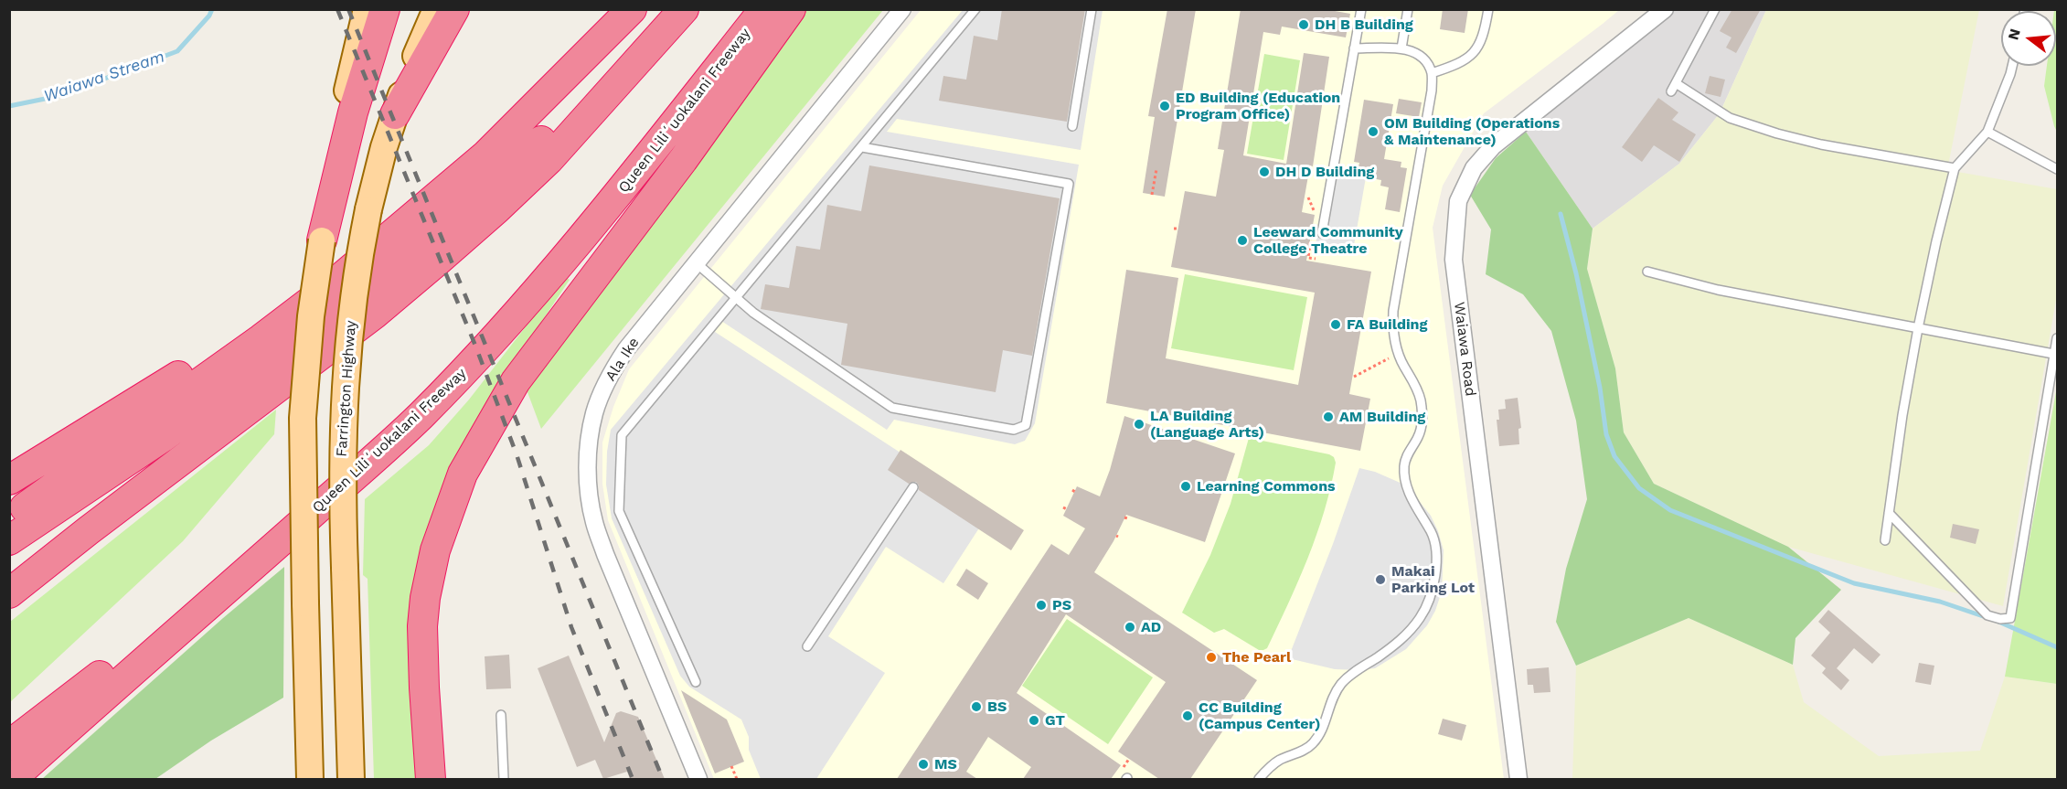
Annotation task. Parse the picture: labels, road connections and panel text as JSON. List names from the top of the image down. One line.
{"streets":{"highway":["Queen Liliʻuokalani Freeway"],"main road":["Farrington Highway"],"street":["Waiawa Road","Ala Ike"]},"water":["Waiawa Stream"],"places":["DH B Building","ED Building (Education Program Office)","OM Building (Operations & Maintenance)","DH D Building","Leeward Community College Theatre","FA Building","AM Building","LA Building (Language Arts)","Learning Commons","Makai Parking Lot","PS","AD","The Pearl","BS","CC Building (Campus Center)","GT","MS"],"north":"left"}
